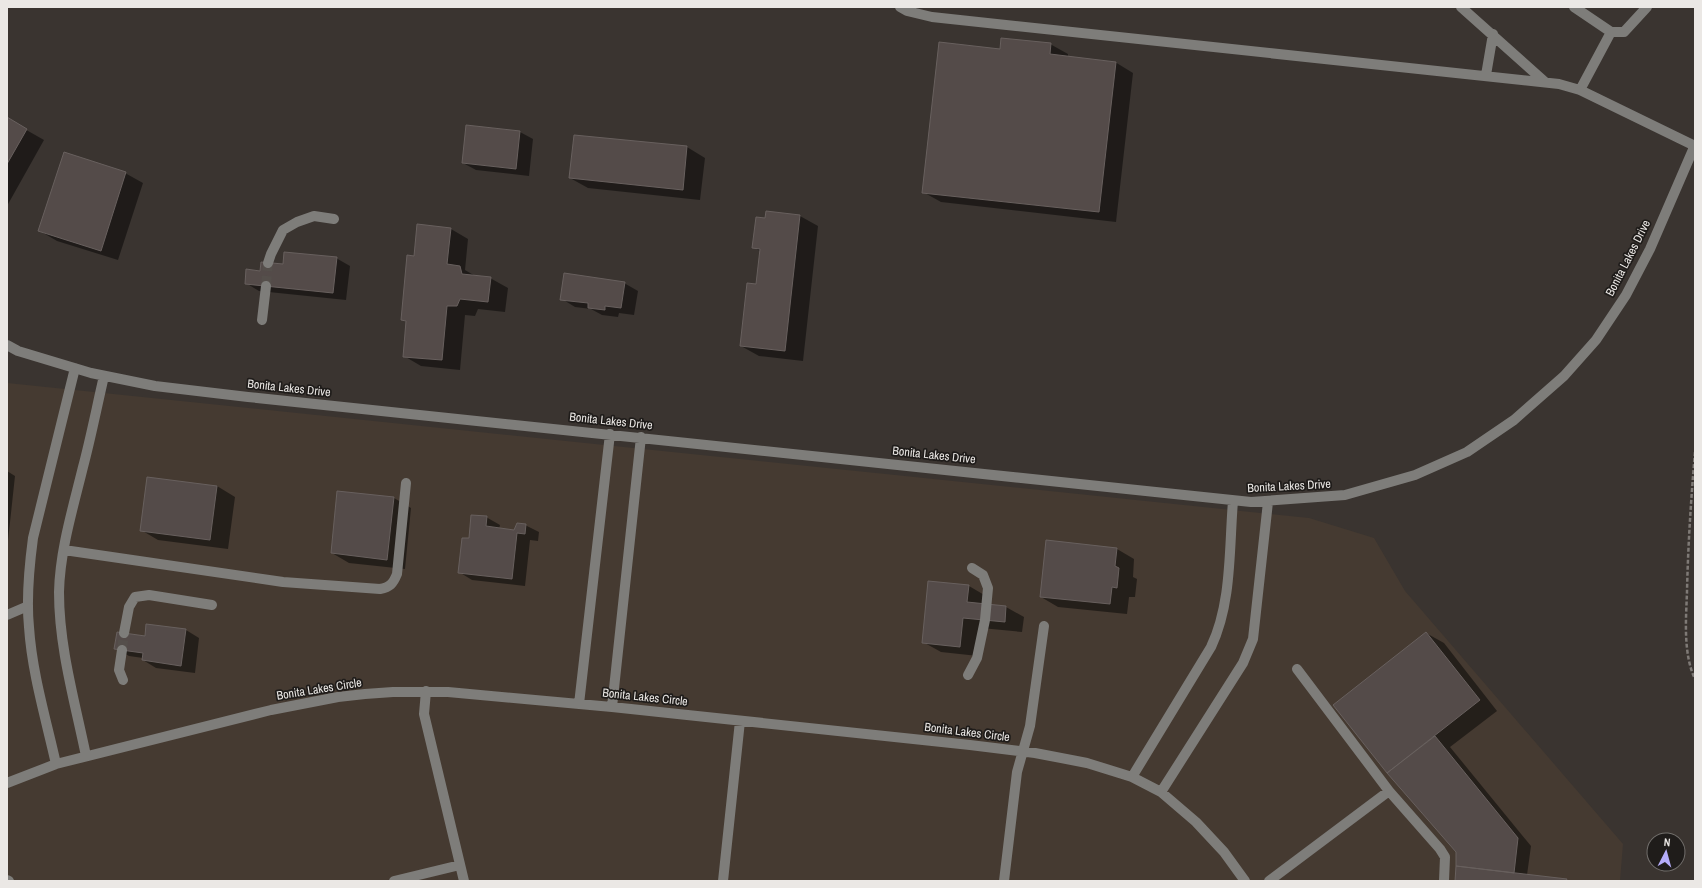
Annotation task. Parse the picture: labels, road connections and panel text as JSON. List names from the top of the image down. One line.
{"streets":{"street":["Bonita Lakes Drive","Bonita Lakes Circle"]},"north":"top"}
